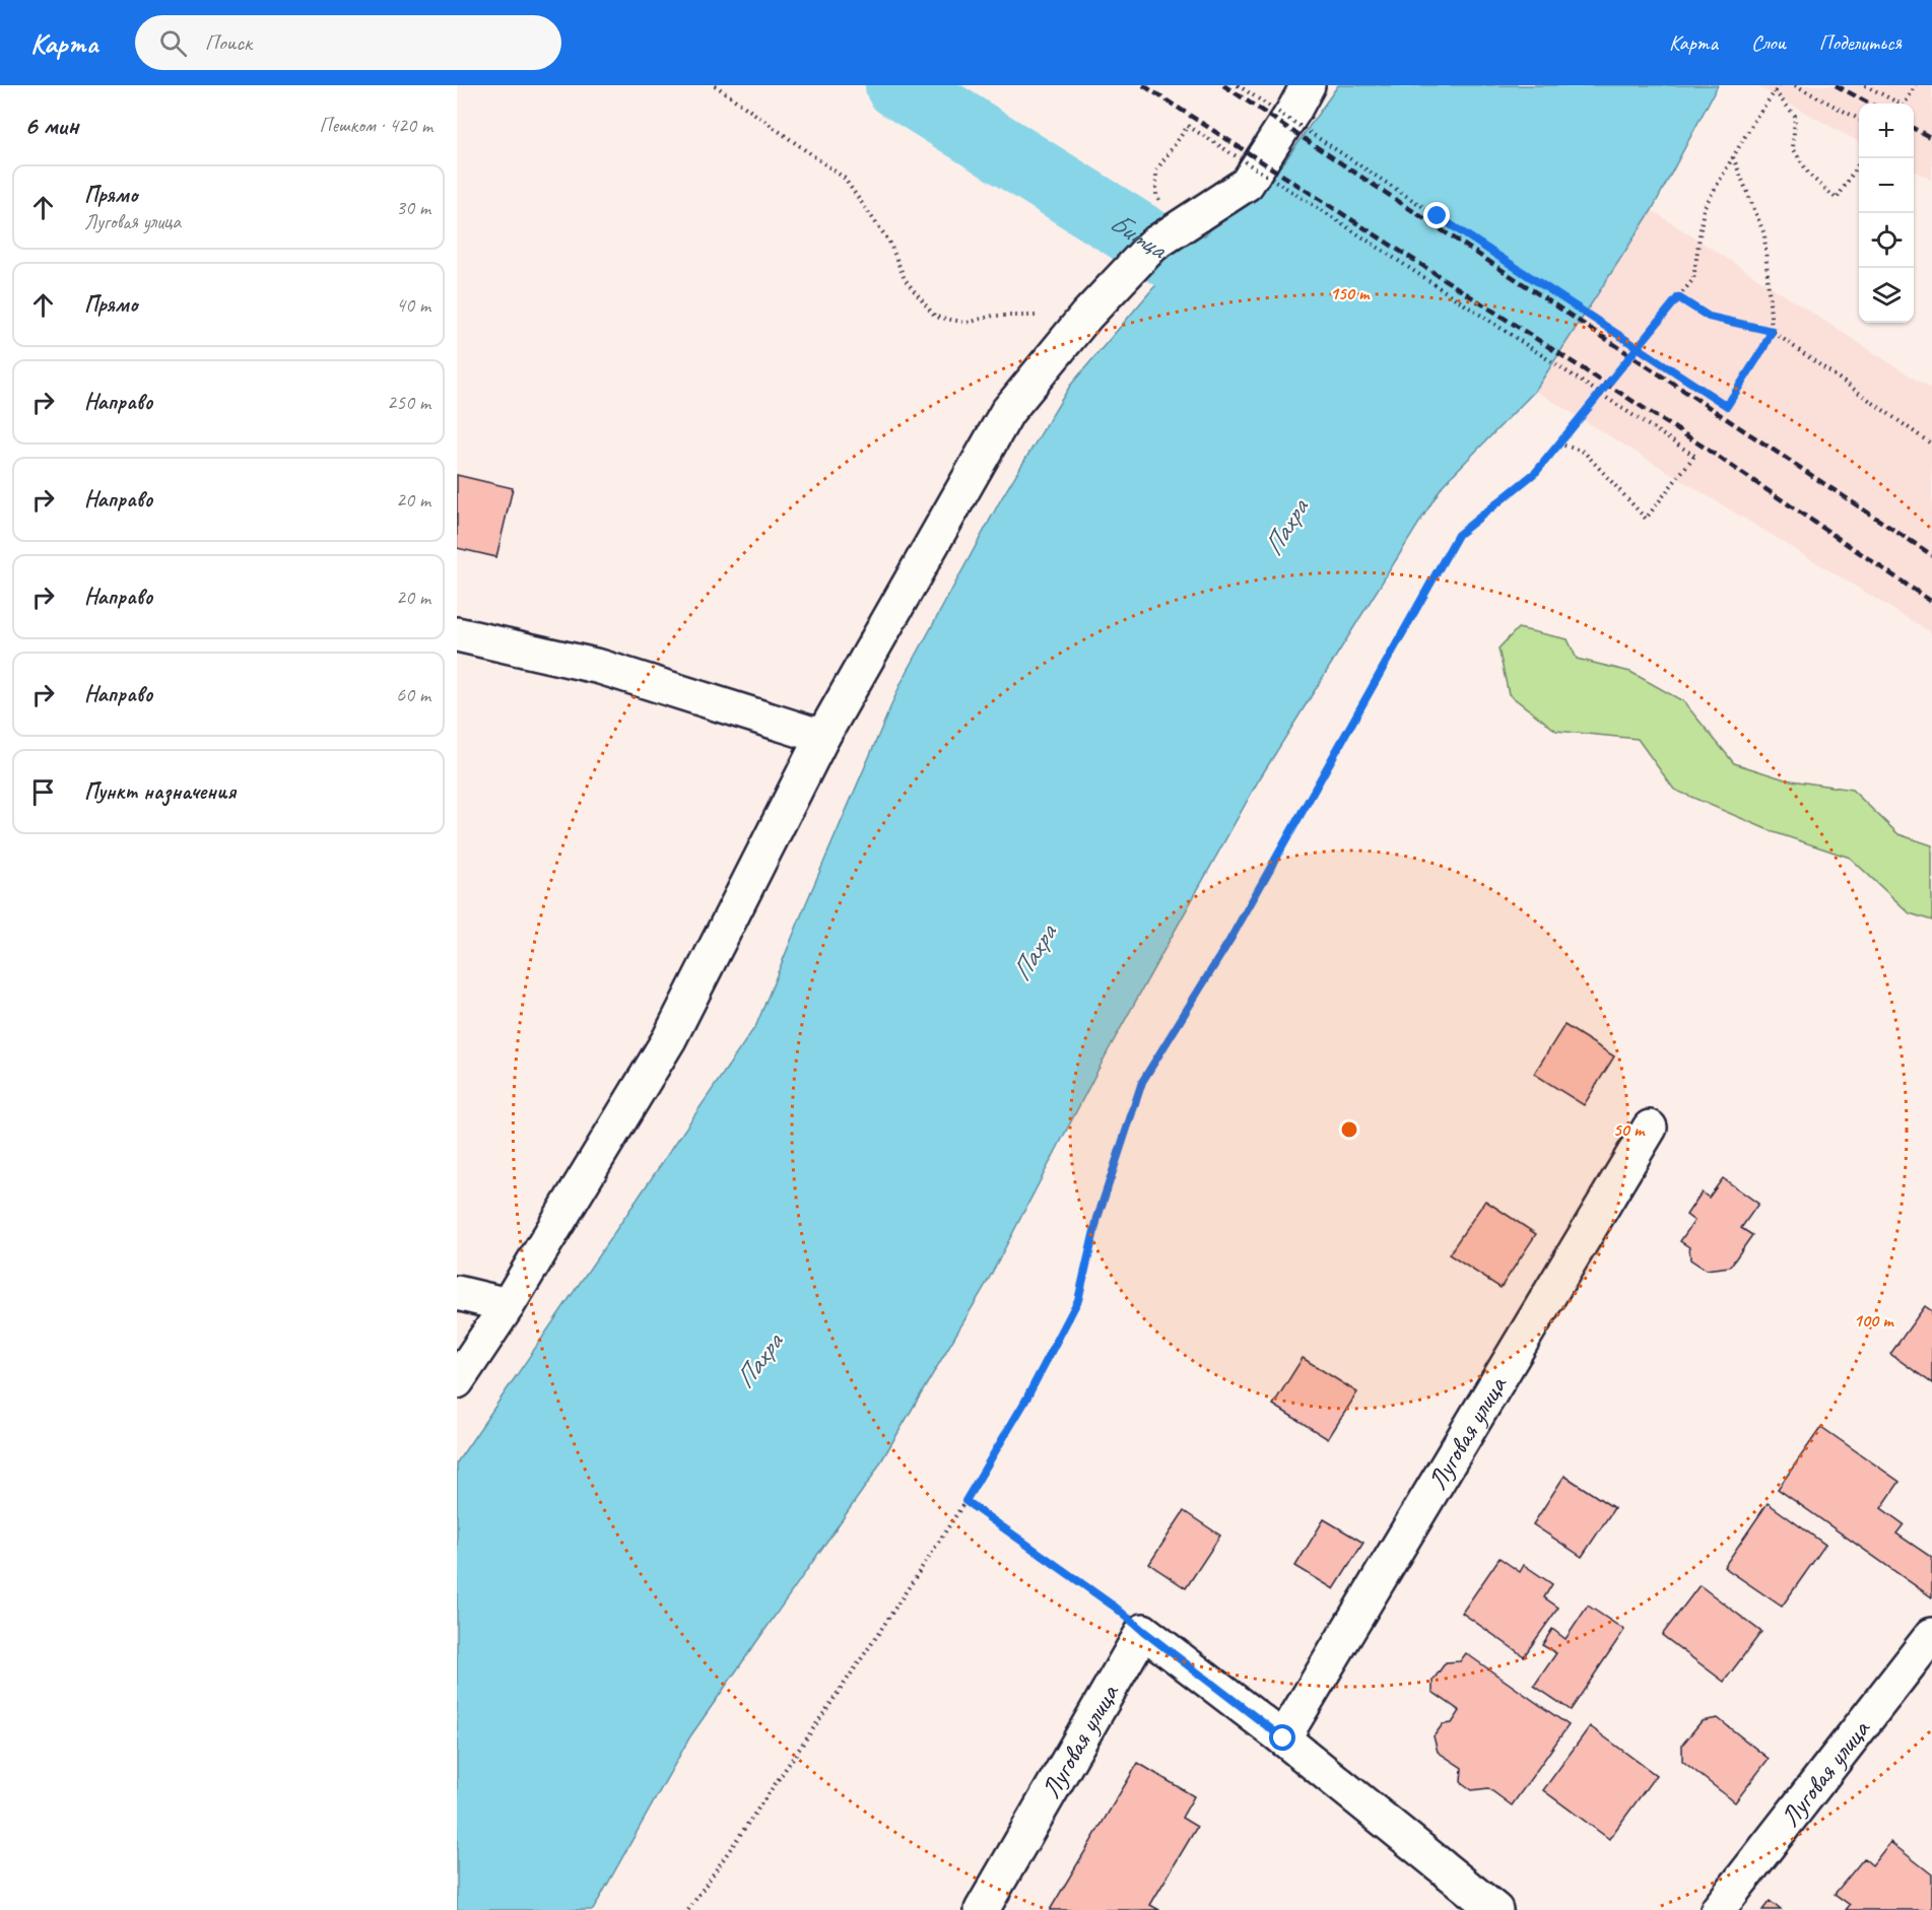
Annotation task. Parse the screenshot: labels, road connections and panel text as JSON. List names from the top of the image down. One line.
{"streets":{"street":["Луговая улица"]},"water":["Битца","Пахра"],"page":{"header":"Карта","search":"Поиск","nav":["Карта","Слои","Поделиться"],"heading":["6 мин","Пешком · 420 m"],"map_buttons":["+","−"],"list":[["Прямо","Луговая улица","30 m"],["Прямо","40 m"],["Направо","250 m"],["Направо","20 m"],["Направо","20 m"],["Направо","60 m"],"Пункт назначения"]},"rings":["150 m","50 m","100 m"]}
